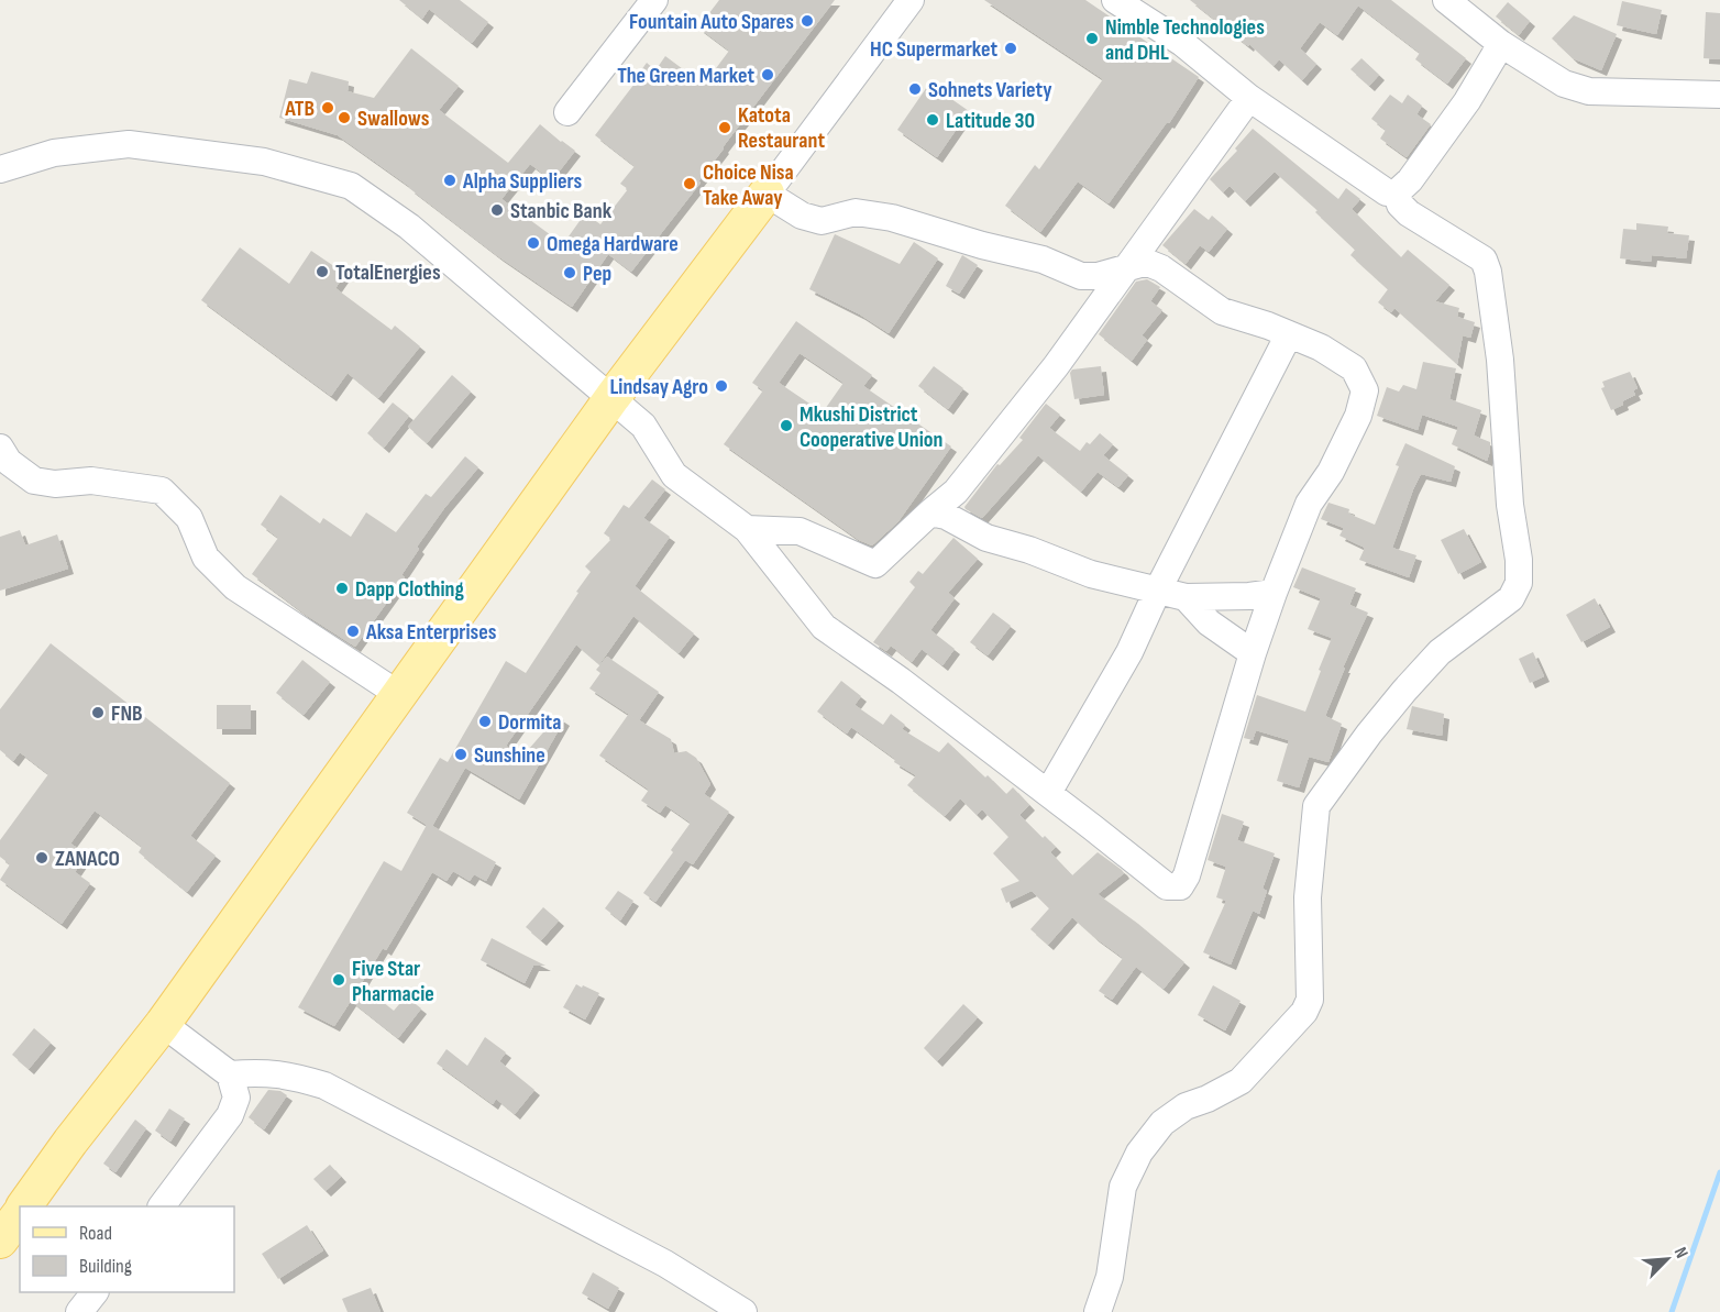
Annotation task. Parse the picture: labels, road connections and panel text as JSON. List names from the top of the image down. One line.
{"places":["Fountain Auto Spares","Nimble Technologies and DHL","HC Supermarket","The Green Market","Sohnets Variety","ATB","Swallows","Latitude 30","Katota Restaurant","Alpha Suppliers","Choice Nisa Take Away","Stanbic Bank","Omega Hardware","TotalEnergies","Pep","Lindsay Agro","Mkushi District Cooperative Union","Dapp Clothing","Aksa Enterprises","FNB","Dormita","Sunshine","ZANACO","Five Star Pharmacie"],"legend":["Road","Building"],"north":"top right"}
